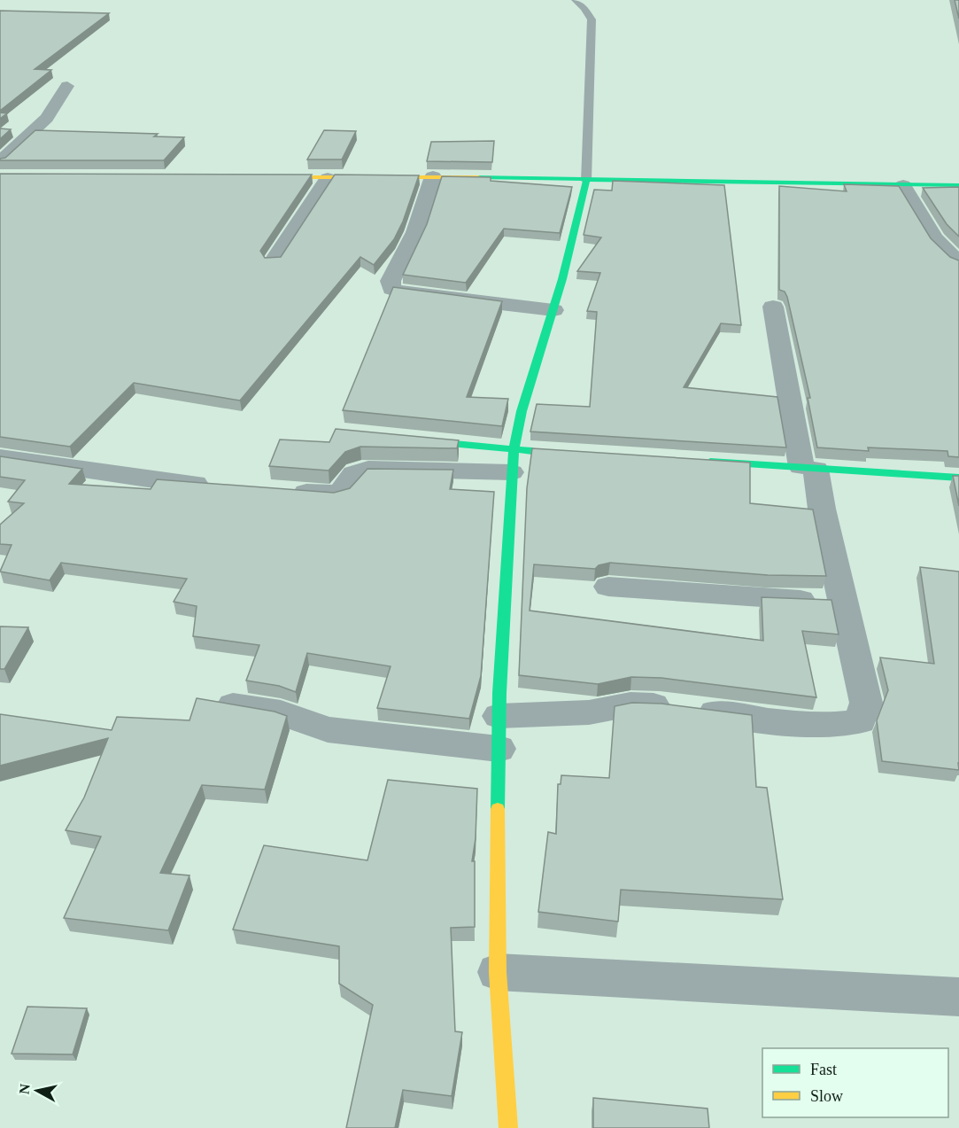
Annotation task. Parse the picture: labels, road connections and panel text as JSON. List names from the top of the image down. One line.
{"legend":["Fast","Slow"],"north":"left"}
